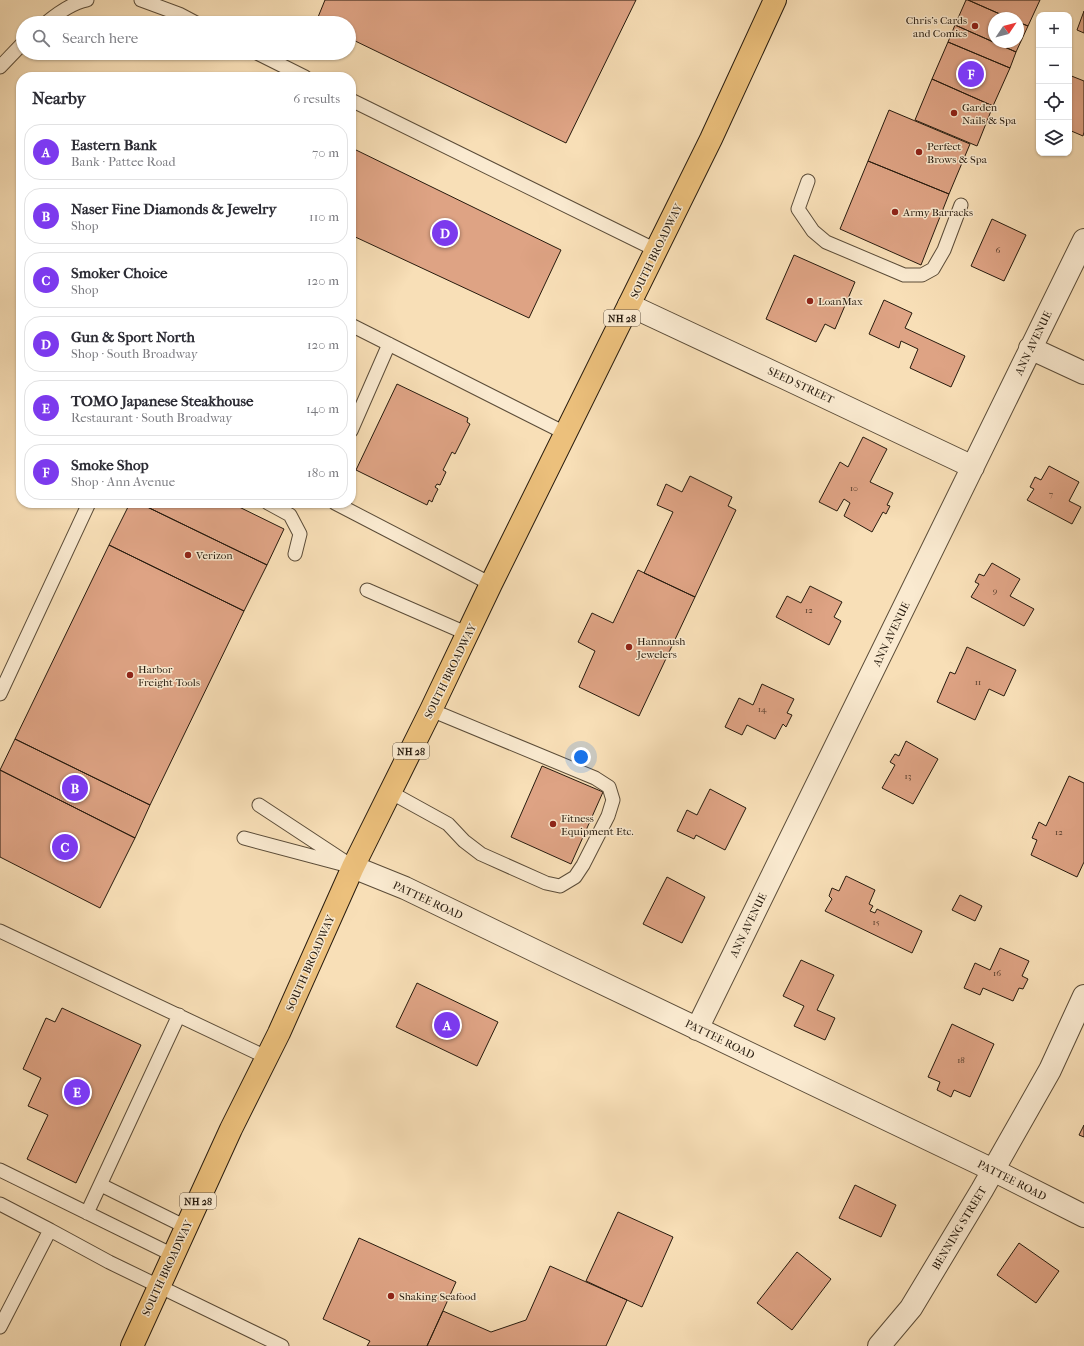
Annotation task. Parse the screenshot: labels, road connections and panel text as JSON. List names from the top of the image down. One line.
{"streets":{"main road":["SOUTH BROADWAY","NH 28"],"street":["ANN AVENUE","SEED STREET","PATTEE ROAD","BENNING STREET"]},"crossings":[["SOUTH BROADWAY","SEED STREET"],["SOUTH BROADWAY","PATTEE ROAD"],["ANN AVENUE","SEED STREET"],["ANN AVENUE","PATTEE ROAD"],["PATTEE ROAD","BENNING STREET"]],"places":["Chris's Cards and Comics","Garden Nails & Spa","Perfect Brows & Spa","Army Barracks","LoanMax","Verizon","Hannoush Jewelers","Harbor Freight Tools","Fitness Equipment Etc.","Shaking Seafood"],"house_numbers":["6","10","7","9","12","11","14","13","12","15","16","18"],"north":"top right","page":{"map_buttons":["+","−"],"search":"Search here","pins":["F","D","B","C","A","E"],"heading":["Nearby","6 results"],"list":[{"mark":"A","name":"Eastern Bank","note":"Bank · Pattee Road","value":"70 m"},{"mark":"B","name":"Naser Fine Diamonds & Jewelry","note":"Shop","value":"110 m"},{"mark":"C","name":"Smoker Choice","note":"Shop","value":"120 m"},{"mark":"D","name":"Gun & Sport North","note":"Shop · South Broadway","value":"120 m"},{"mark":"E","name":"TOMO Japanese Steakhouse","note":"Restaurant · South Broadway","value":"140 m"},{"mark":"F","name":"Smoke Shop","note":"Shop · Ann Avenue","value":"180 m"}]}}
